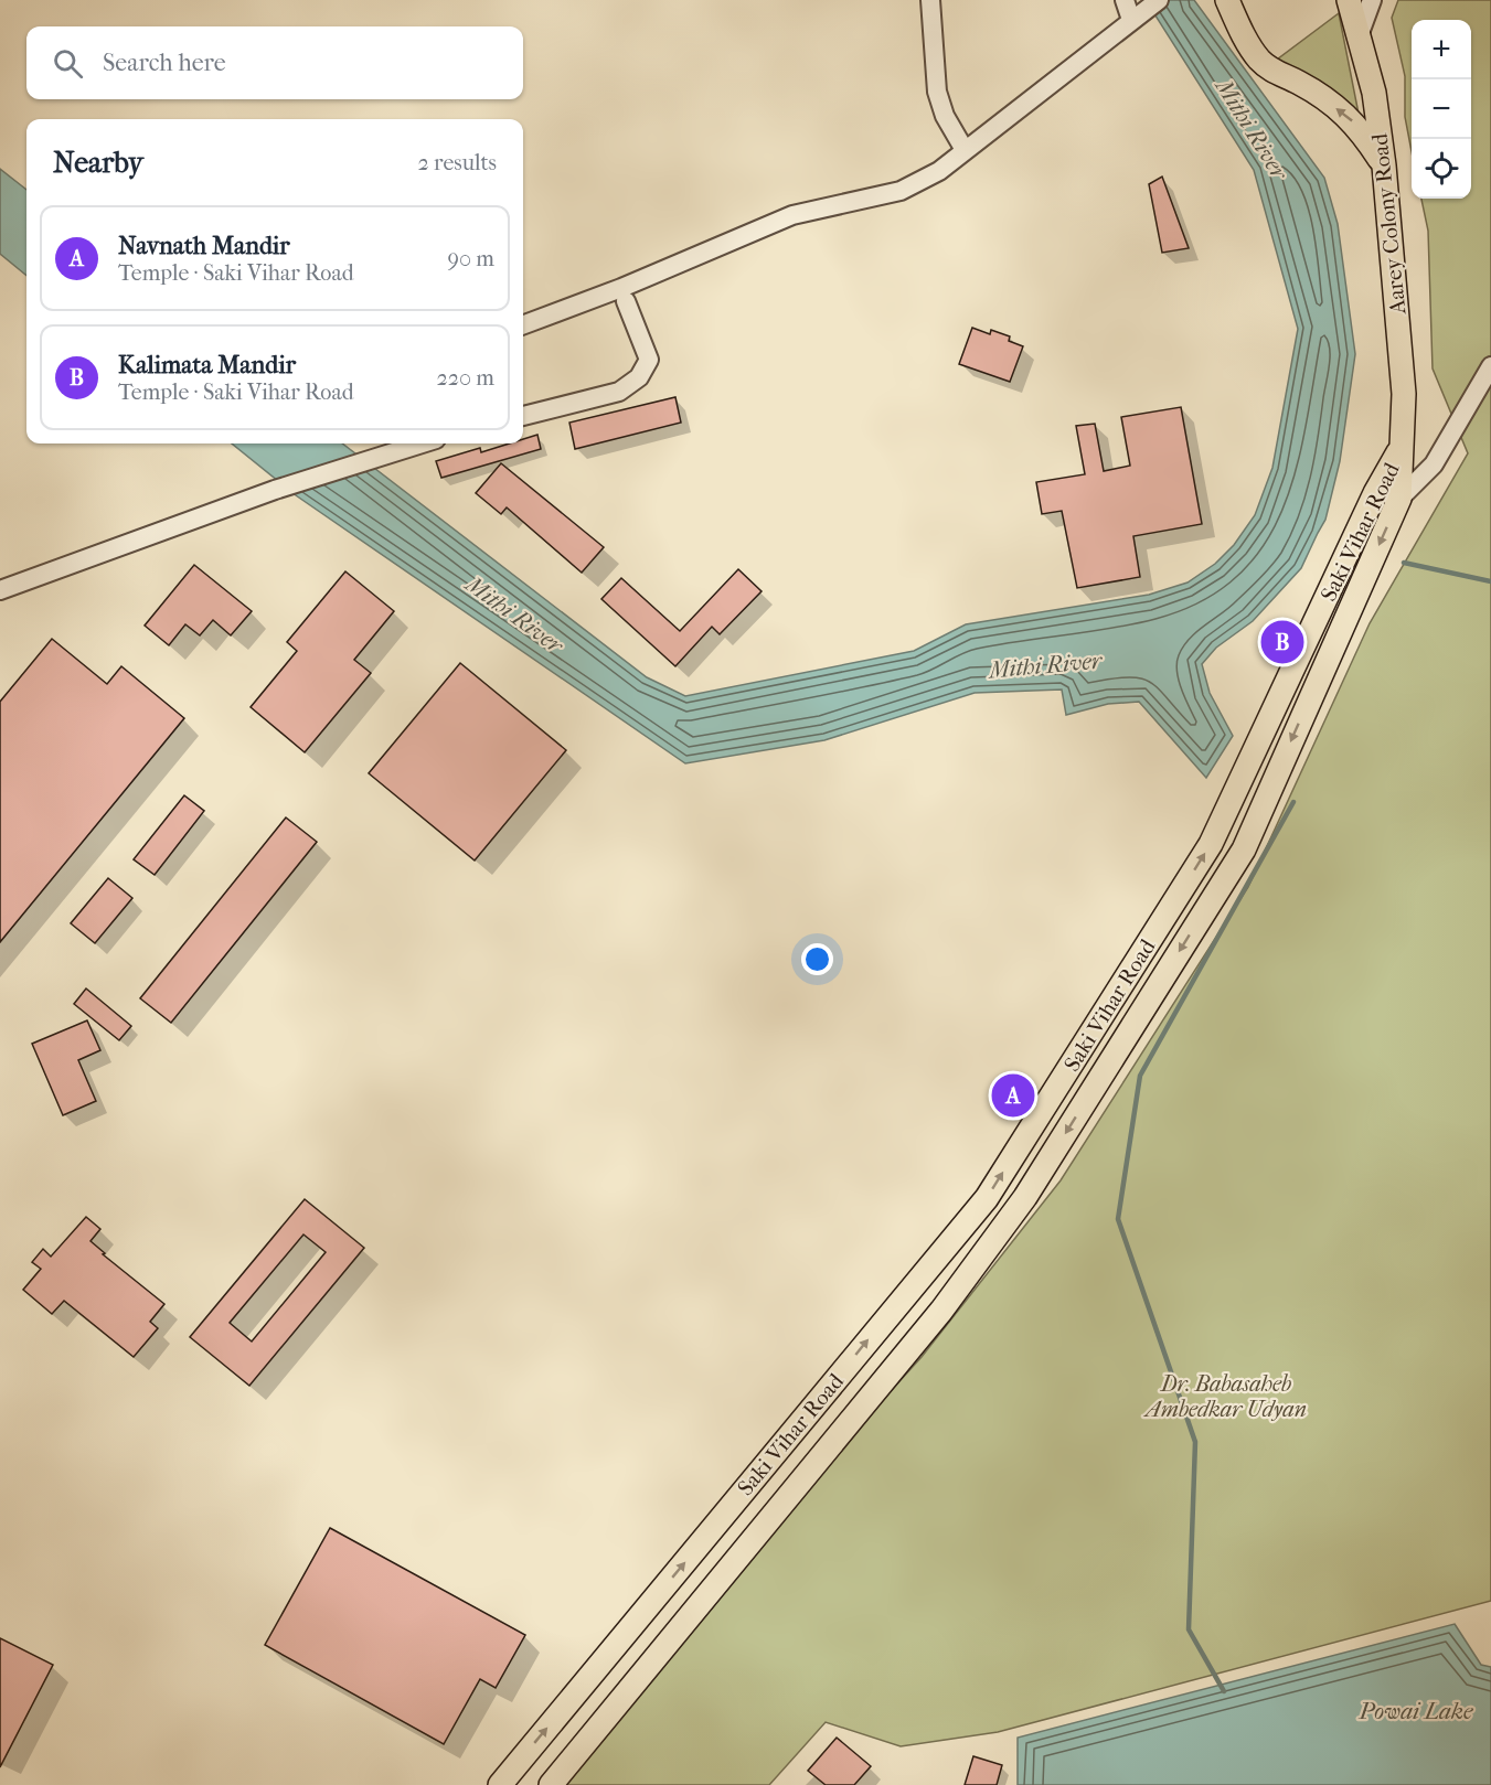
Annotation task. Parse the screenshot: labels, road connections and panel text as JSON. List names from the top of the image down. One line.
{"streets":{"main road":["Aarey Colony Road","Saki Vihar Road"]},"crossings":[["Aarey Colony Road","Saki Vihar Road"]],"water":["Mithi River","Powai Lake"],"parks":["Dr. Babasaheb Ambedkar Udyan"],"page":{"map_buttons":["+","−"],"search":"Search here","heading":["Nearby","2 results"],"list":[{"mark":"A","name":"Navnath Mandir","note":"Temple · Saki Vihar Road","value":"90 m"},{"mark":"B","name":"Kalimata Mandir","note":"Temple · Saki Vihar Road","value":"220 m"}],"pins":["B","A"]}}
